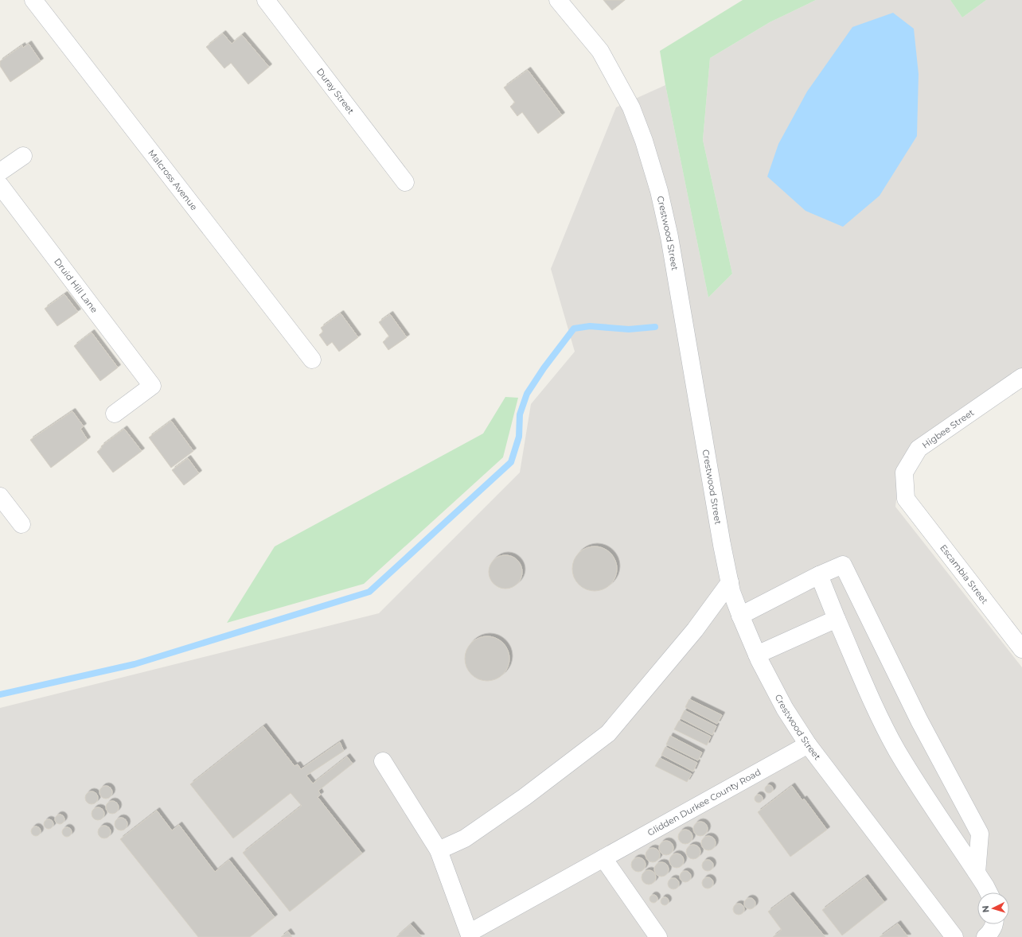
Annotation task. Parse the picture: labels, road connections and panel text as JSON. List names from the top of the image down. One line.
{"streets":{"street":["Duray Street","Malcross Avenue","Crestwood Street","Druid Hill Lane","Higbee Street","Escambia Street","Glidden Durkee County Road"]},"crossings":[["Crestwood Street","Glidden Durkee County Road"],["Higbee Street","Escambia Street"]],"north":"left"}
